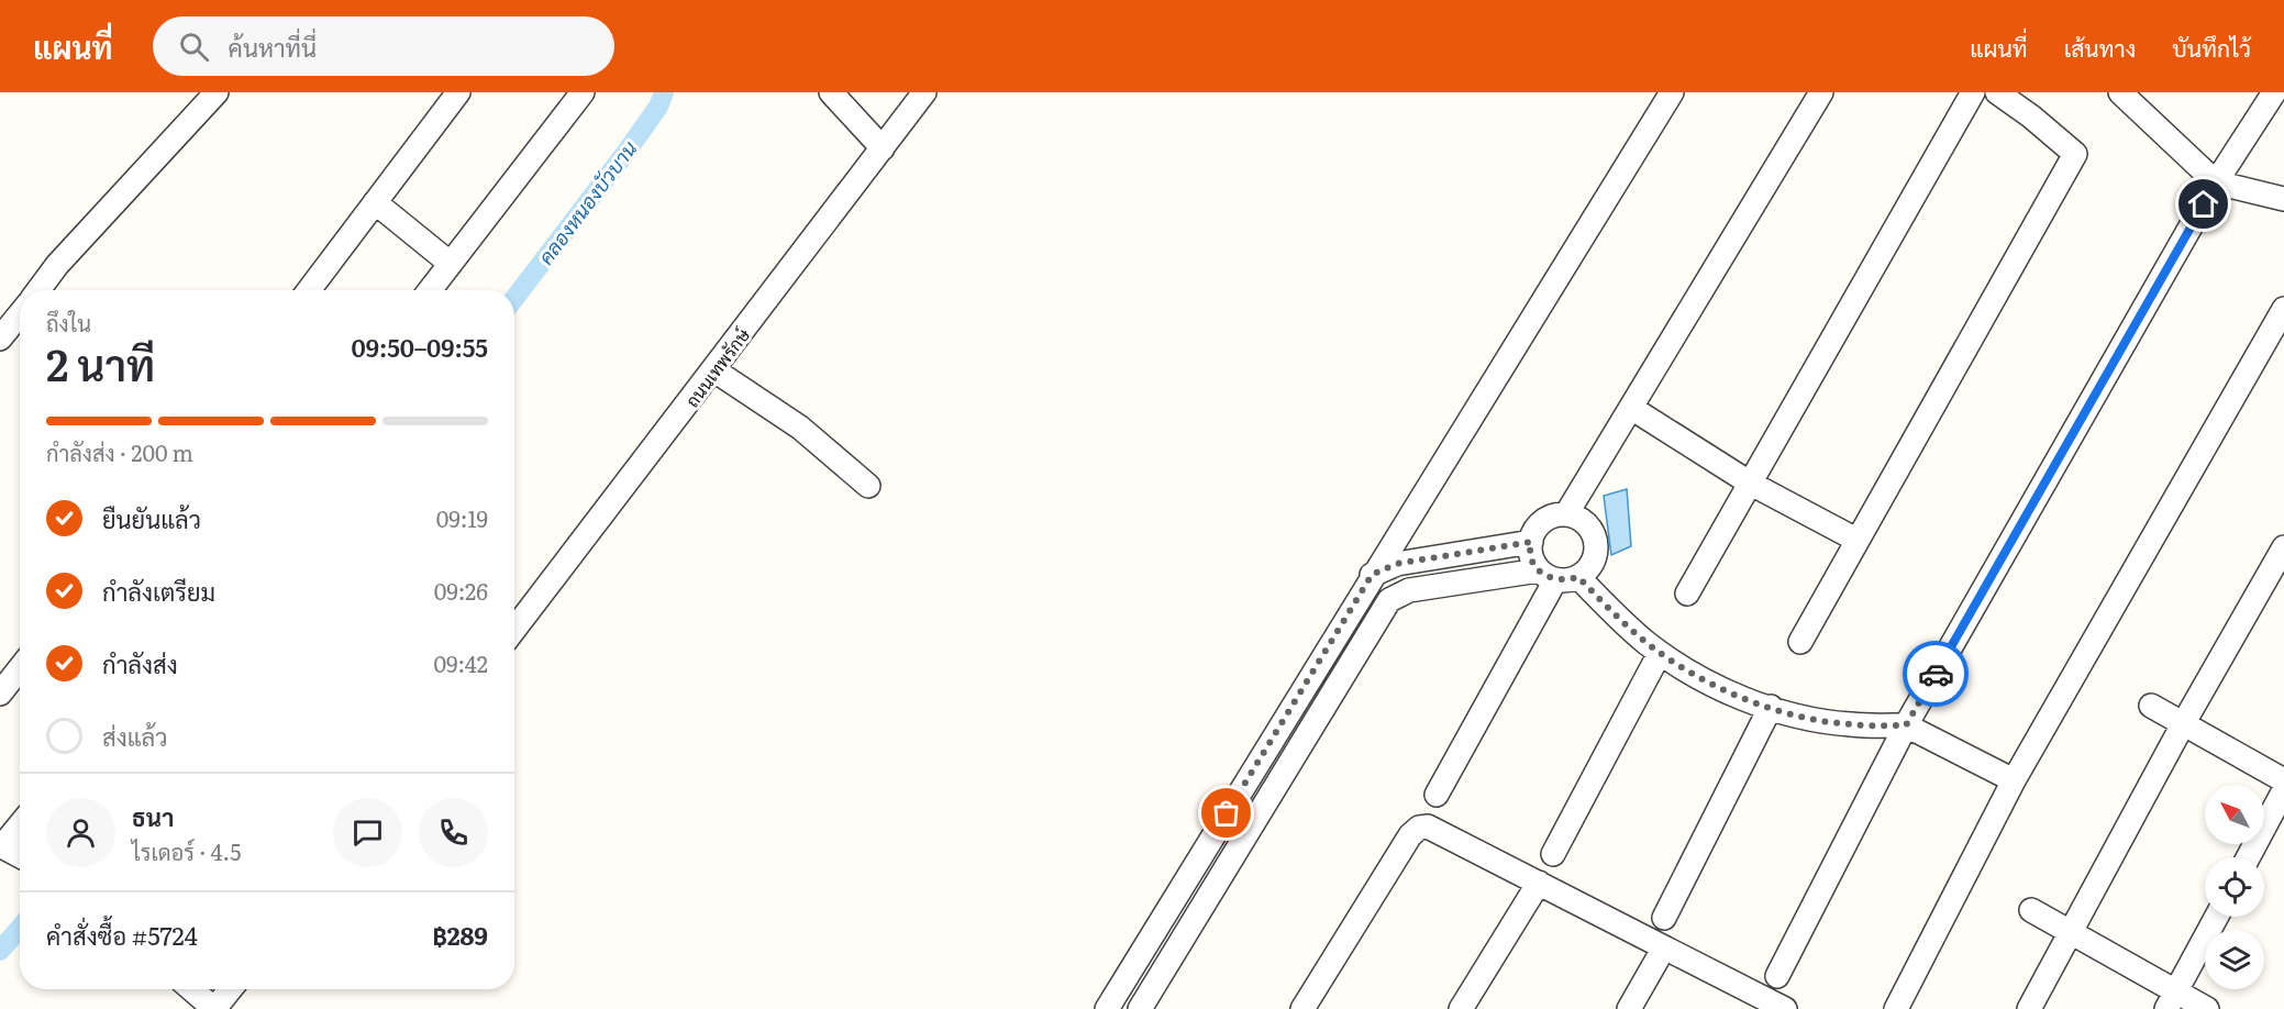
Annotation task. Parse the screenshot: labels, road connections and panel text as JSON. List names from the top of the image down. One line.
{"streets":{"street":["ถนนเทพรักษ์"]},"water":["คลองหนองบัวบาน"],"north":"top left","page":{"header":"แผนที่","search":"ค้นหาที่นี่","nav":["แผนที่","เส้นทาง","บันทึกไว้"],"heading":["2 นาที","ถึงใน","09:50–09:55"],"panel":["ธนา","ไรเดอร์ · 4.5","คำสั่งซื้อ #5724","฿289"],"bar":"กำลังส่ง · 200 m","list":[["ยืนยันแล้ว","09:19"],["กำลังเตรียม","09:26"],["กำลังส่ง","09:42"],"ส่งแล้ว"]}}
